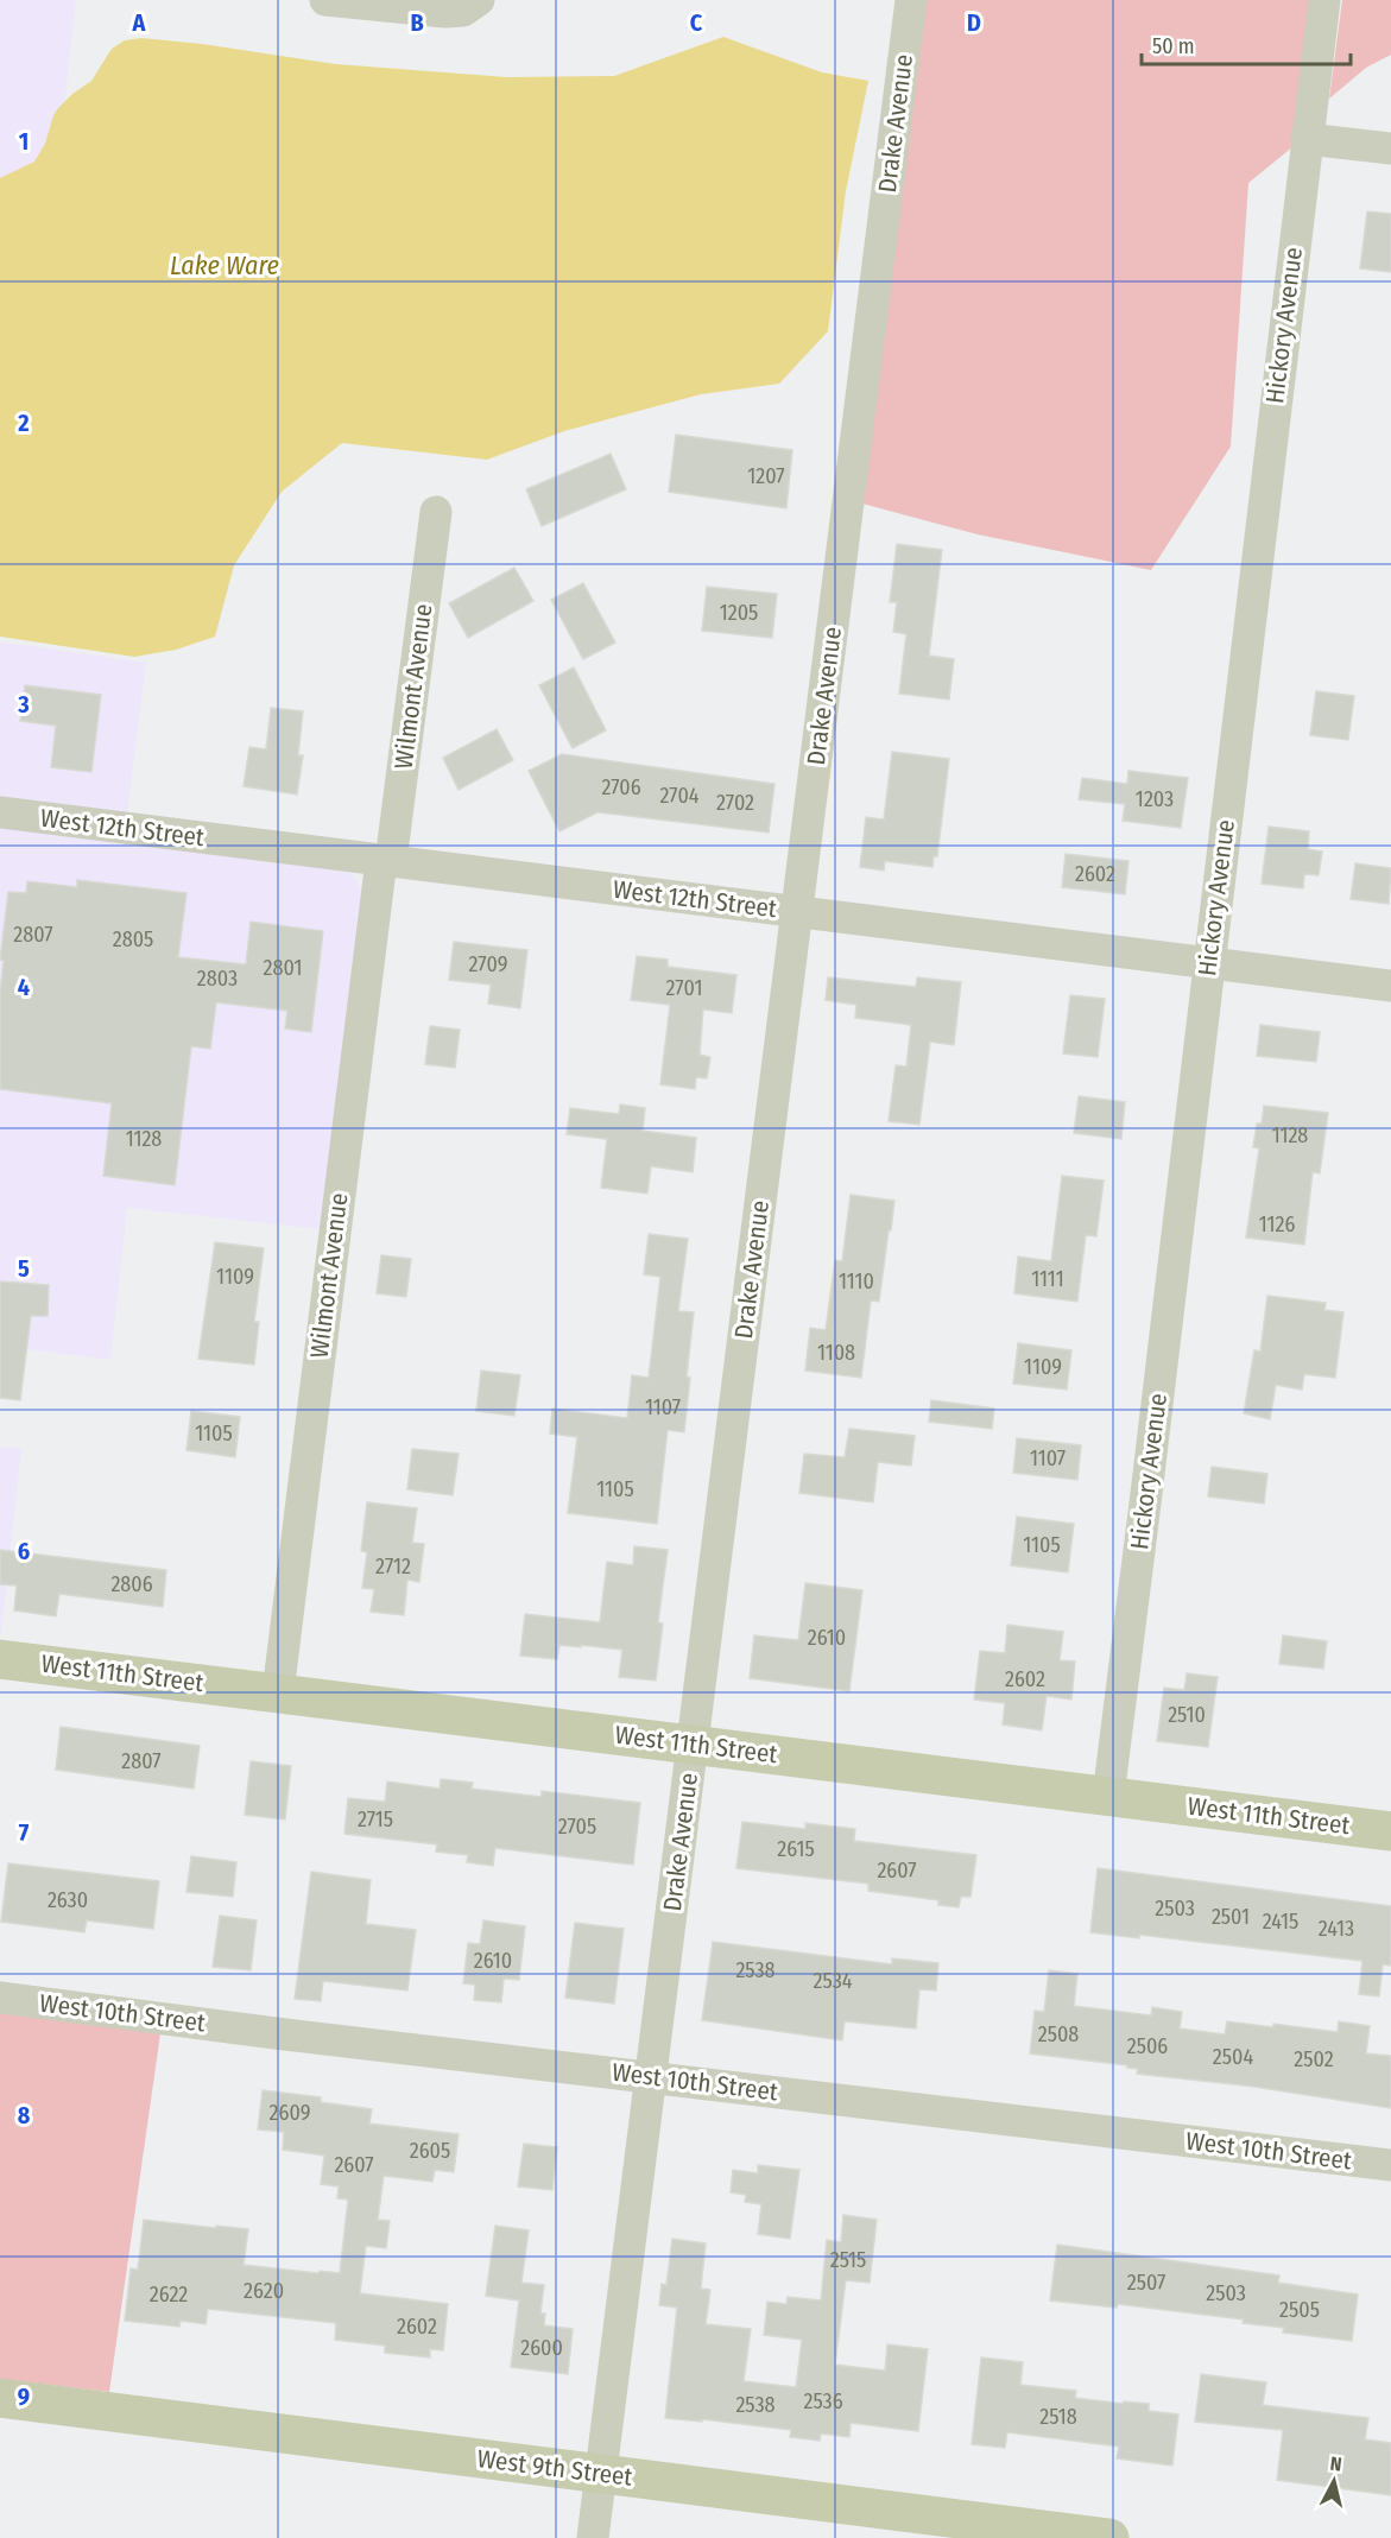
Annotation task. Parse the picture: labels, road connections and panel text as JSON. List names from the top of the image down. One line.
{"streets":{"main road":["West 11th Street","West 9th Street"],"street":["Drake Avenue","Hickory Avenue","Wilmont Avenue","West 12th Street","West 10th Street"]},"crossings":[["Drake Avenue","West 12th Street"],["Drake Avenue","West 11th Street"],["Drake Avenue","West 10th Street"],["Drake Avenue","West 9th Street"],["Hickory Avenue","West 12th Street"],["Hickory Avenue","West 11th Street"],["Wilmont Avenue","West 12th Street"],["Wilmont Avenue","West 11th Street"]],"water":["Lake Ware"],"house_numbers":["1207","1205","2706","2704","1203","2702","2602","2807","2805","2709","2801","2803","2701","1128","1128","1126","1109","1111","1110","1108","1109","1107","1105","1107","1105","1105","2712","2806","2610","2602","2510","2807","2715","2705","2615","2607","2630","2503","2501","2415","2413","2610","2538","2534","2508","2506","2504","2502","2609","2605","2607","2515","2507","2620","2503","2622","2505","2602","2600","2536","2538","2518"],"scale_bar":"50 m","north":"top","grid":{"columns":["A","B","C","D"],"rows":["1","2","3","4","5","6","7","8","9"]}}
